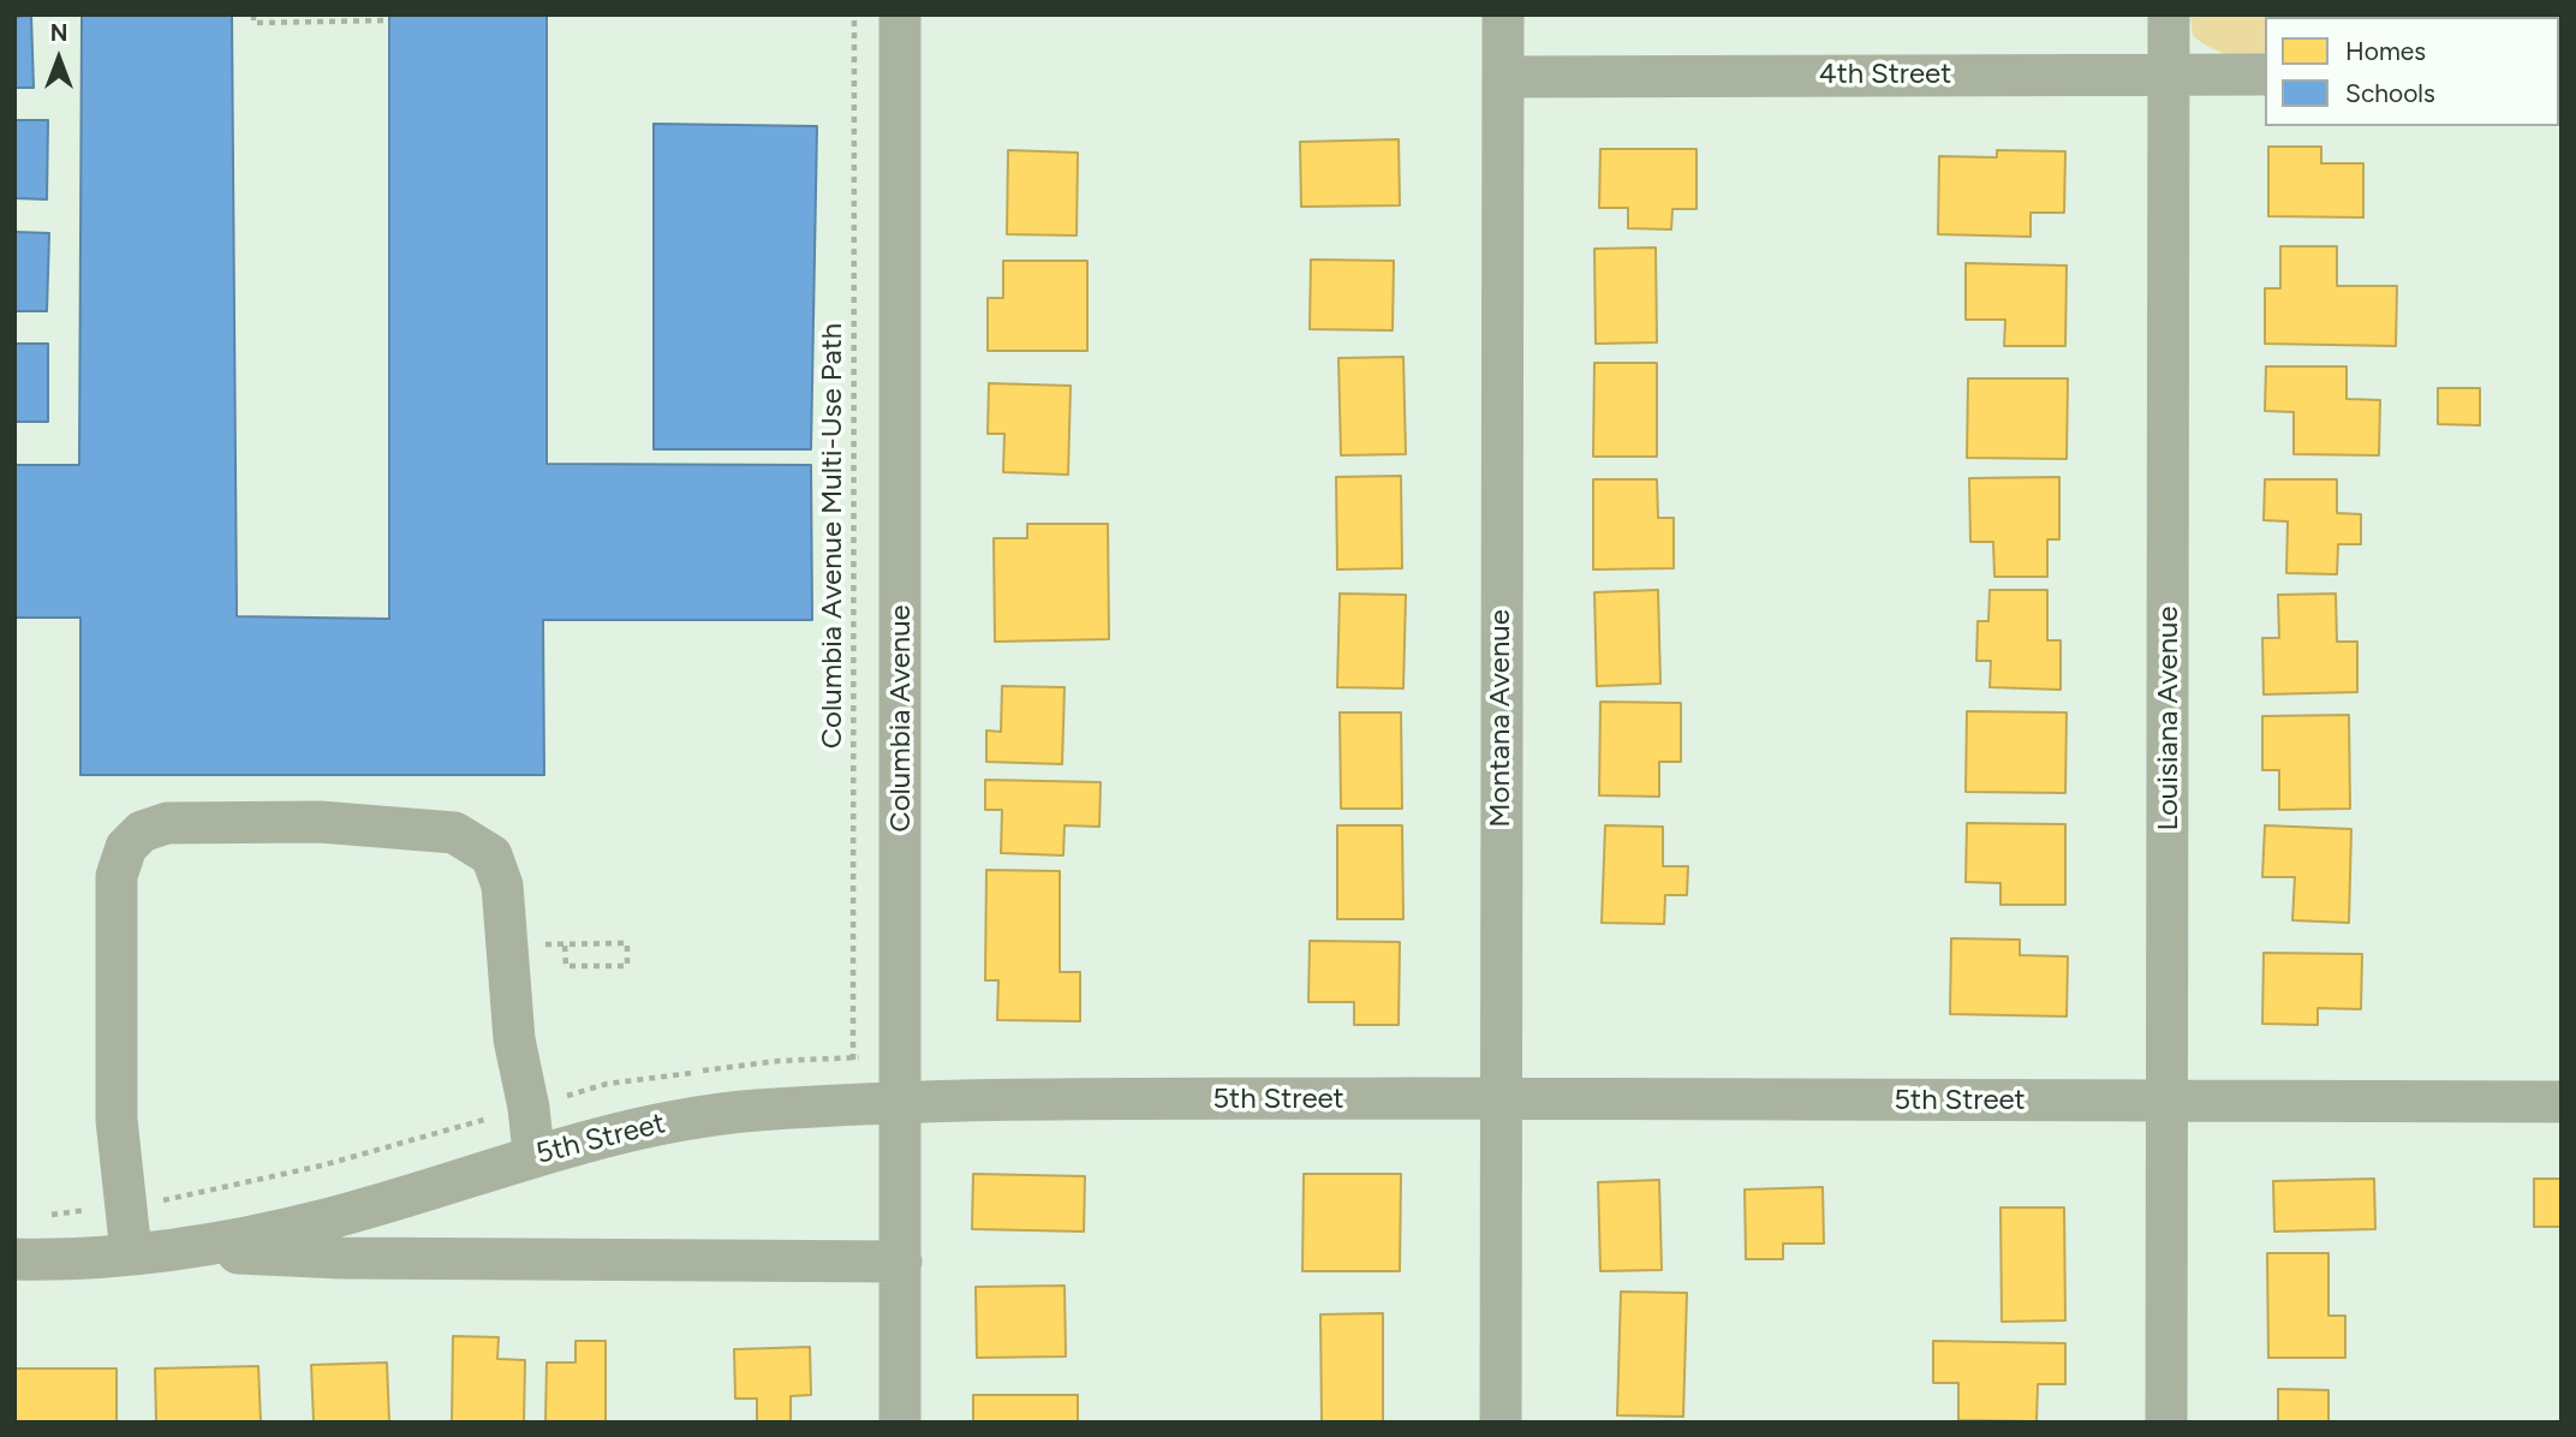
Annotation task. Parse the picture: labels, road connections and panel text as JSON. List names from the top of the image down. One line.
{"streets":{"street":["4th Street","Columbia Avenue","Montana Avenue","Louisiana Avenue","5th Street"],"path":["Columbia Avenue Multi-Use Path"]},"crossings":[["4th Street","Montana Avenue"],["4th Street","Louisiana Avenue"],["Columbia Avenue","5th Street"],["Montana Avenue","5th Street"],["Louisiana Avenue","5th Street"]],"legend":["Homes","Schools"],"north":"top"}
